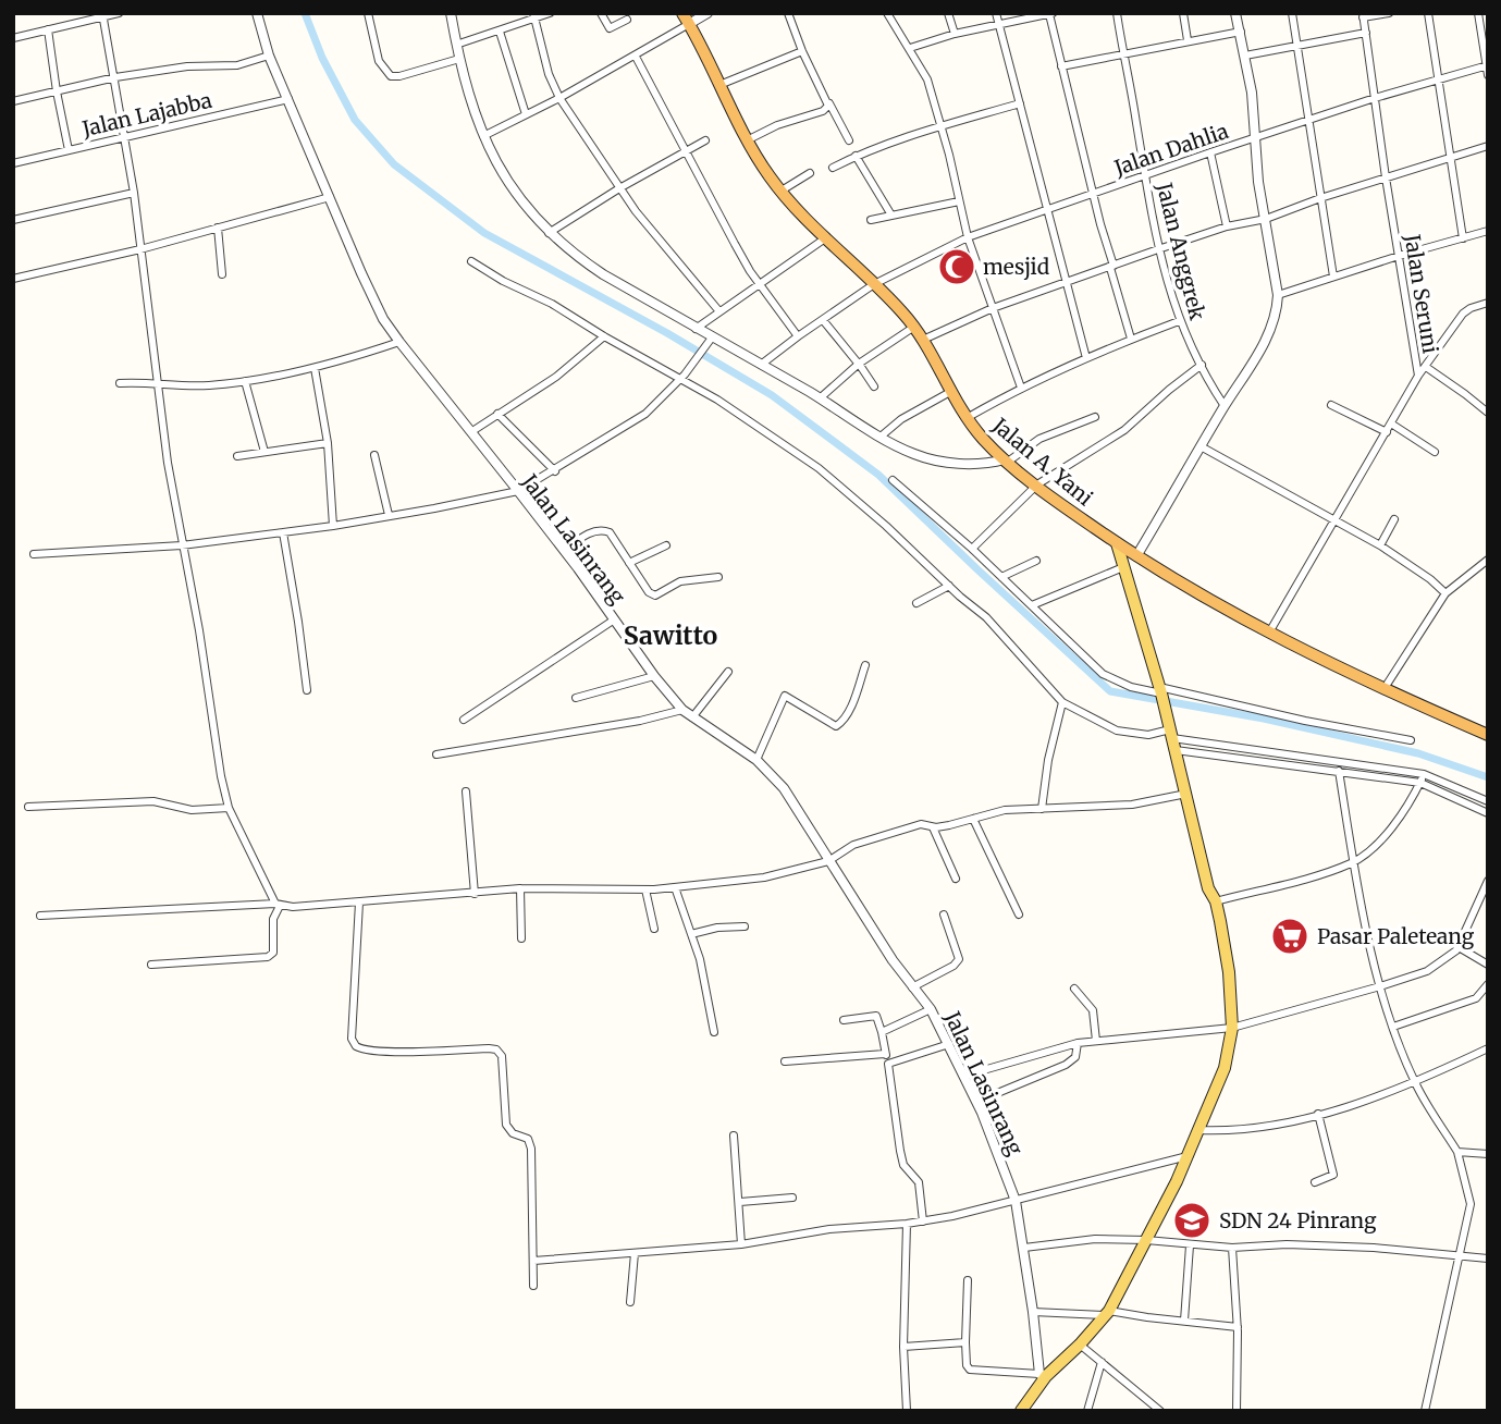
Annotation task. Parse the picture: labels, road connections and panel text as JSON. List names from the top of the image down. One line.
{"streets":{"highway":["Jalan A. Yani"],"street":["Jalan Lajabba","Jalan Dahlia","Jalan Anggrek","Jalan Seruni","Jalan Lasinrang"]},"crossings":[["Jalan Lajabba","Jalan Lasinrang"],["Jalan Dahlia","Jalan Anggrek"],["Jalan Dahlia","Jalan Seruni"],["Jalan Dahlia","Jalan A. Yani"],["Jalan Seruni","Jalan A. Yani"]],"districts":["Sawitto"],"places":{"mosque":["mesjid"],"supermarket":["Pasar Paleteang"],"school or university":["SDN 24 Pinrang"]}}
